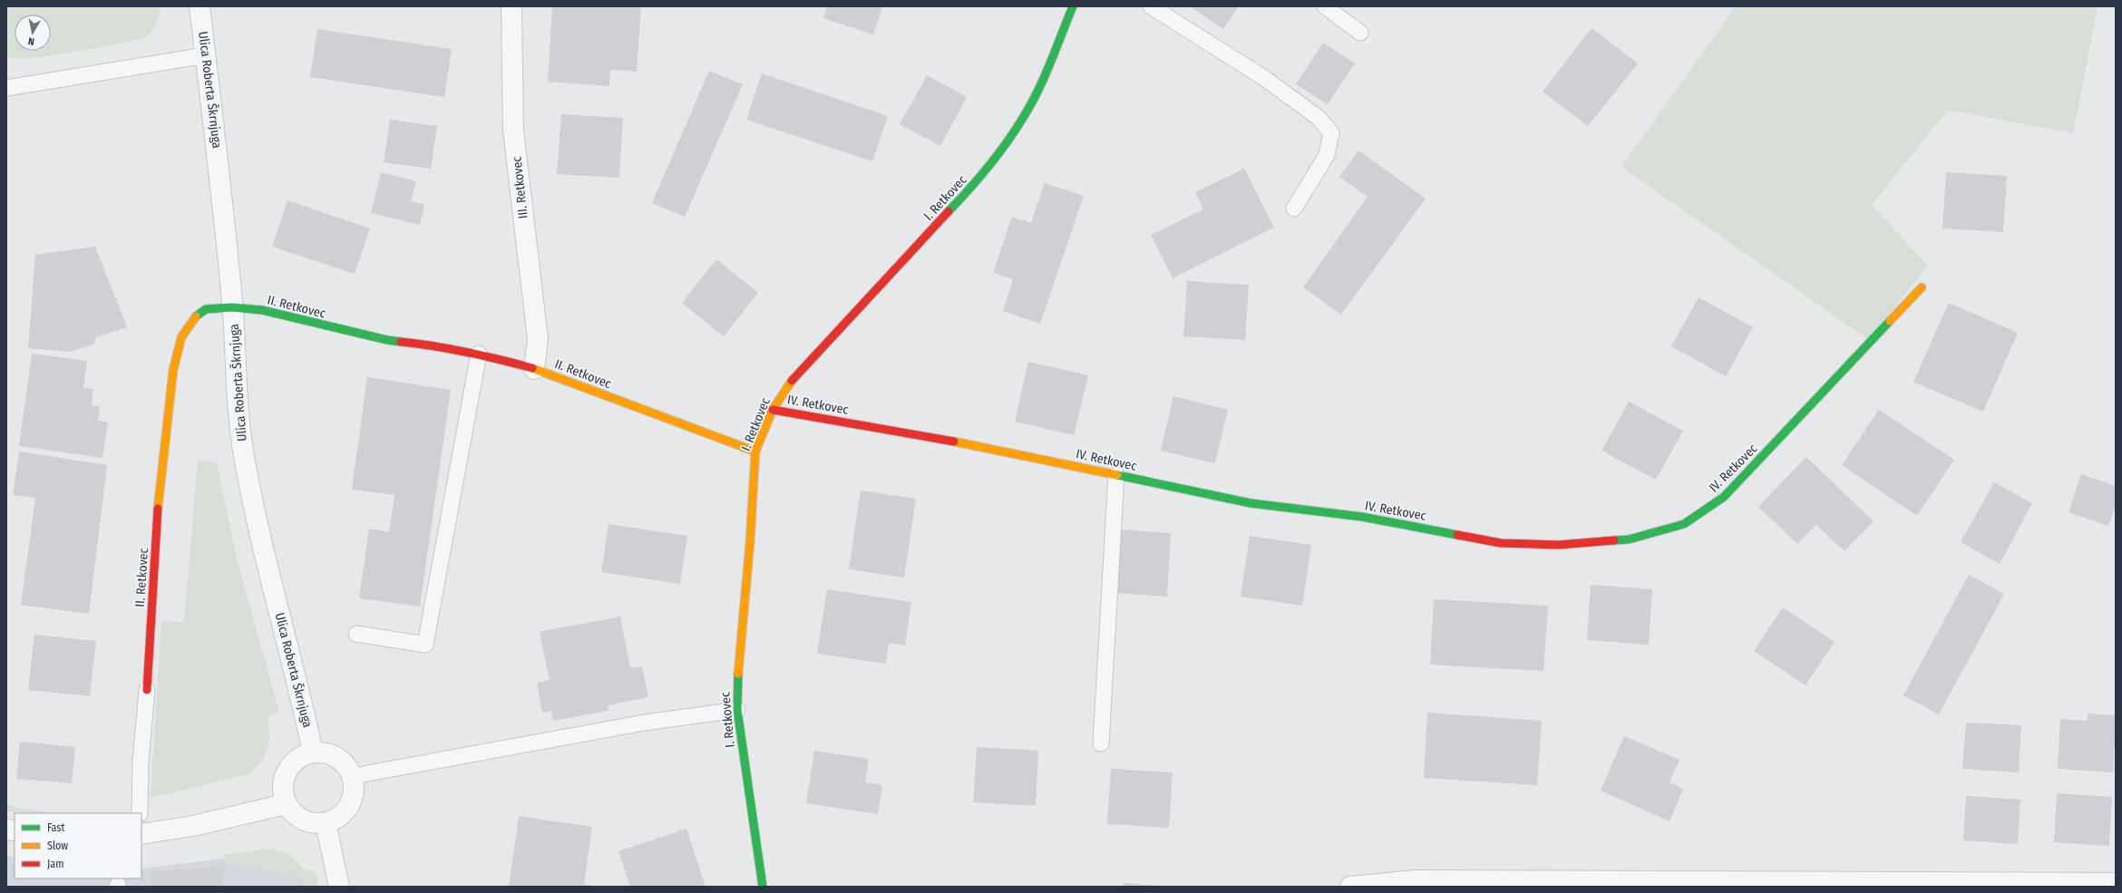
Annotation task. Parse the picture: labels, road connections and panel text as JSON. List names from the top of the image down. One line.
{"streets":{"street":["Ulica Roberta Škrnjuga","III. Retkovec","I. Retkovec","II. Retkovec","IV. Retkovec"]},"crossings":[["Ulica Roberta Škrnjuga","II. Retkovec"],["III. Retkovec","II. Retkovec"],["I. Retkovec","II. Retkovec"],["I. Retkovec","IV. Retkovec"]],"legend":["Fast","Slow","Jam"],"north":"bottom"}
